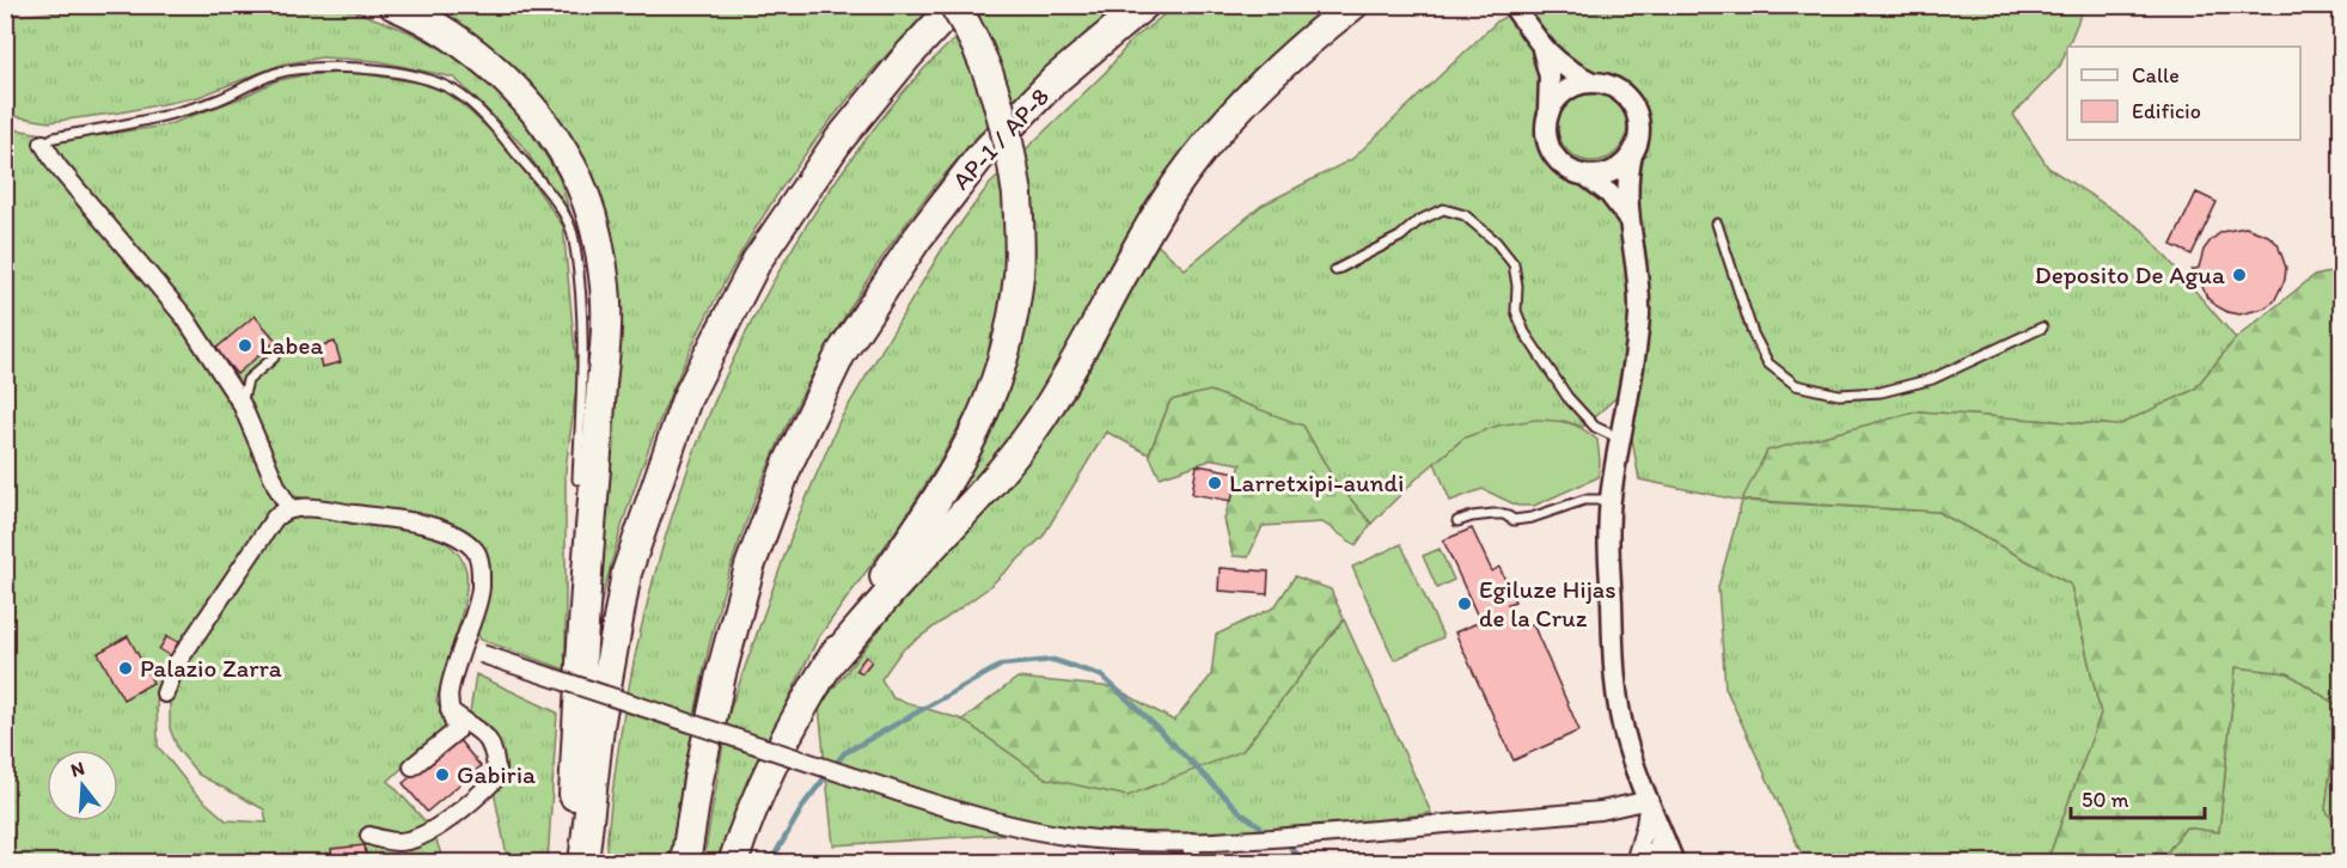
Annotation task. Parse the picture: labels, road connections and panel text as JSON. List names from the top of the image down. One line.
{"streets":{"highway":["AP-1 / AP-8"]},"places":["Deposito De Agua","Labea","Larretxipi-aundi","Egiluze Hijas de la Cruz","Palazio Zarra","Gabiria"],"legend":["Calle","Edificio"],"scale_bar":"50 m","north":"top"}
